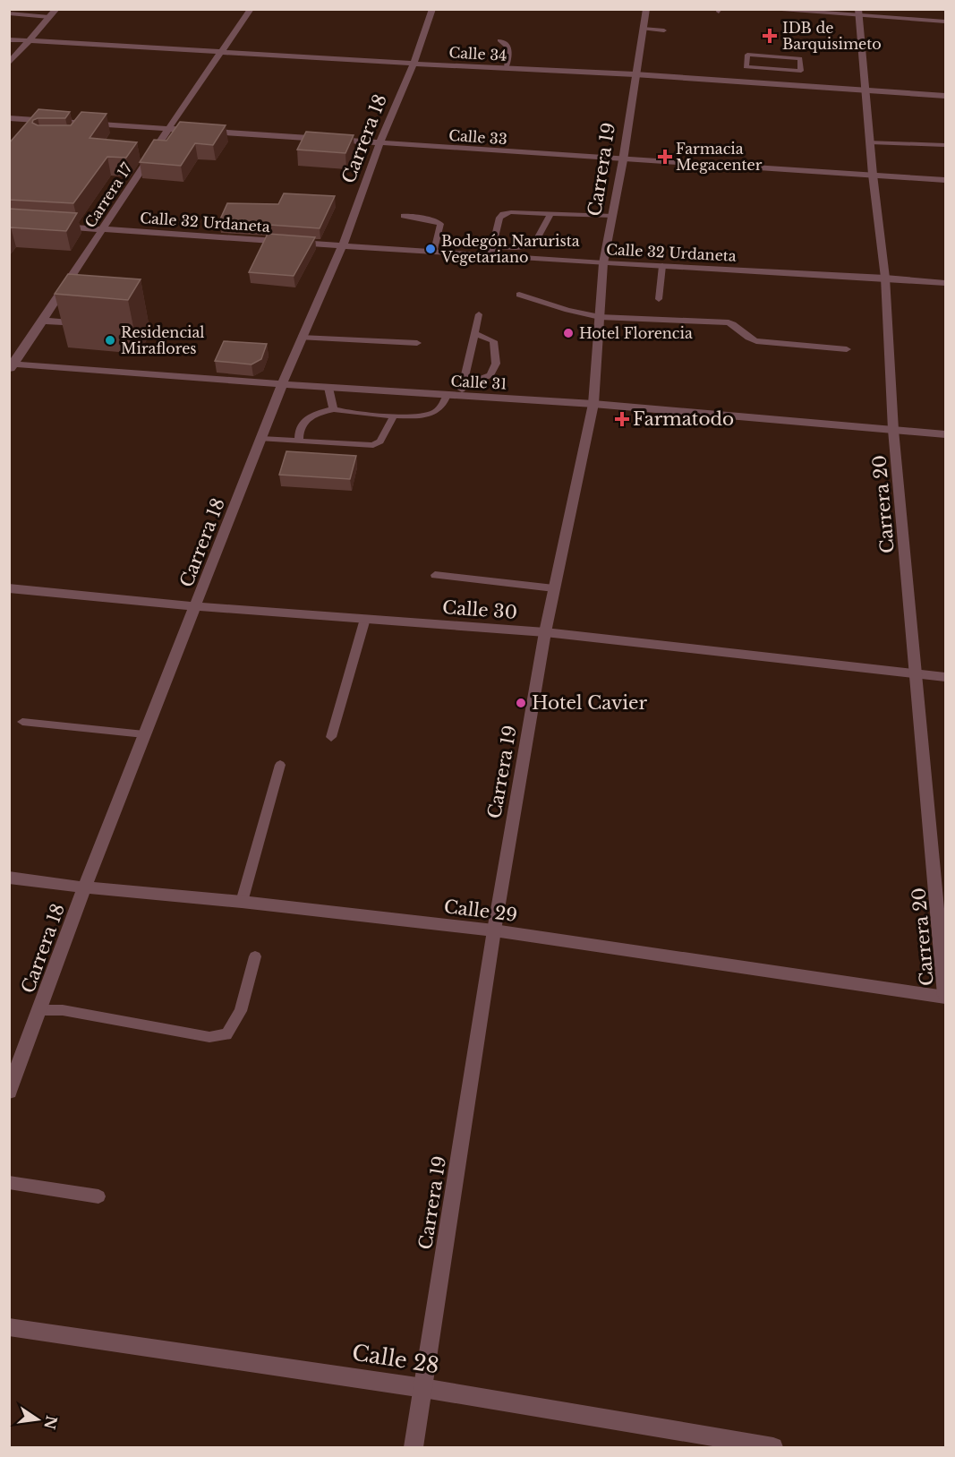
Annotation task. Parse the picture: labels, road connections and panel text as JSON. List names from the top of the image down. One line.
{"streets":{"street":["Calle 34","Calle 33","Carrera 18","Carrera 19","Carrera 17","Calle 32 Urdaneta","Calle 31","Carrera 20","Calle 30","Calle 29","Calle 28"]},"crossings":[["Calle 34","Carrera 18"],["Calle 34","Carrera 19"],["Calle 34","Carrera 17"],["Calle 34","Carrera 20"],["Calle 33","Carrera 18"],["Calle 33","Carrera 19"],["Calle 33","Carrera 17"],["Calle 33","Carrera 20"],["Carrera 18","Calle 32 Urdaneta"],["Carrera 18","Calle 31"],["Carrera 18","Calle 30"],["Carrera 18","Calle 29"],["Carrera 19","Calle 32 Urdaneta"],["Carrera 19","Calle 31"],["Carrera 19","Calle 30"],["Carrera 19","Calle 29"],["Carrera 19","Calle 28"],["Carrera 17","Calle 32 Urdaneta"],["Carrera 17","Calle 31"],["Calle 32 Urdaneta","Carrera 20"],["Calle 31","Carrera 20"],["Carrera 20","Calle 30"],["Carrera 20","Calle 29"]],"places":{"health":["IDB de Barquisimeto","Farmacia Megacenter","Farmatodo"],"other":["Bodegón Narurista Vegetariano","Hotel Florencia","Residencial Miraflores","Hotel Cavier"]},"north":"right"}
